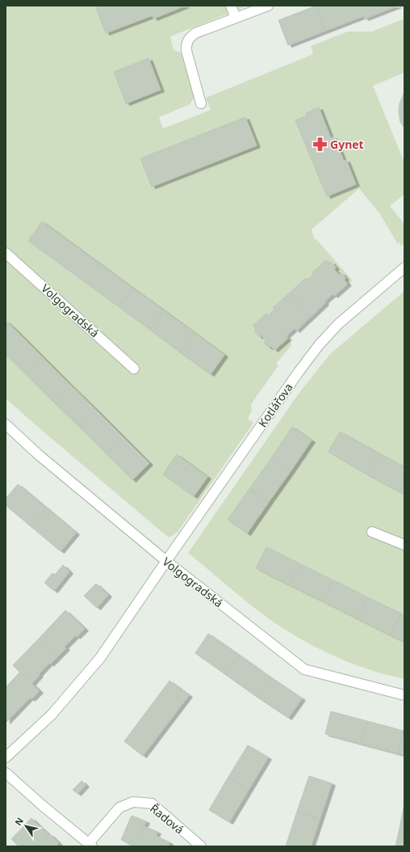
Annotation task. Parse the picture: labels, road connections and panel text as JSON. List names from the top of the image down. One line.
{"streets":{"street":["Volgogradská","Kotlářova","Řadová"]},"crossings":[["Volgogradská","Kotlářova"]],"places":{"pharmacy":["Gynet"]},"north":"top left"}
